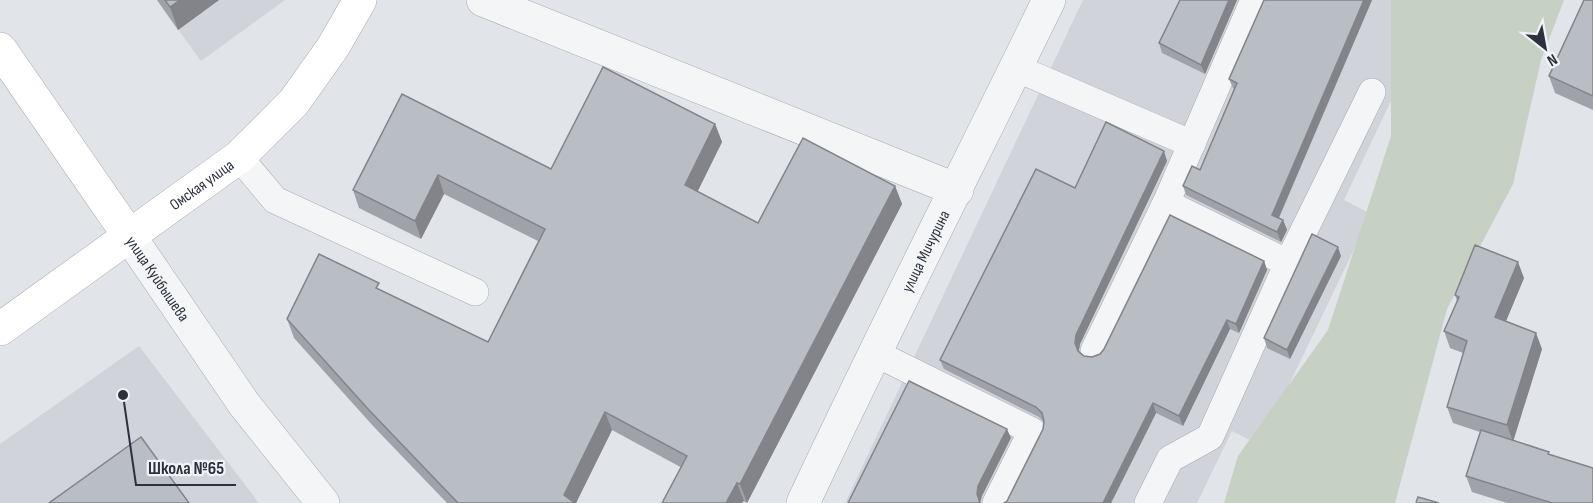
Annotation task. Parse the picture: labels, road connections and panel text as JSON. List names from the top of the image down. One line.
{"streets":{"main road":["Омская улица","улица Куйбышева"],"street":["улица Мичурина"]},"crossings":[["Омская улица","улица Куйбышева"]],"places":["Школа №65"],"north":"bottom right"}
